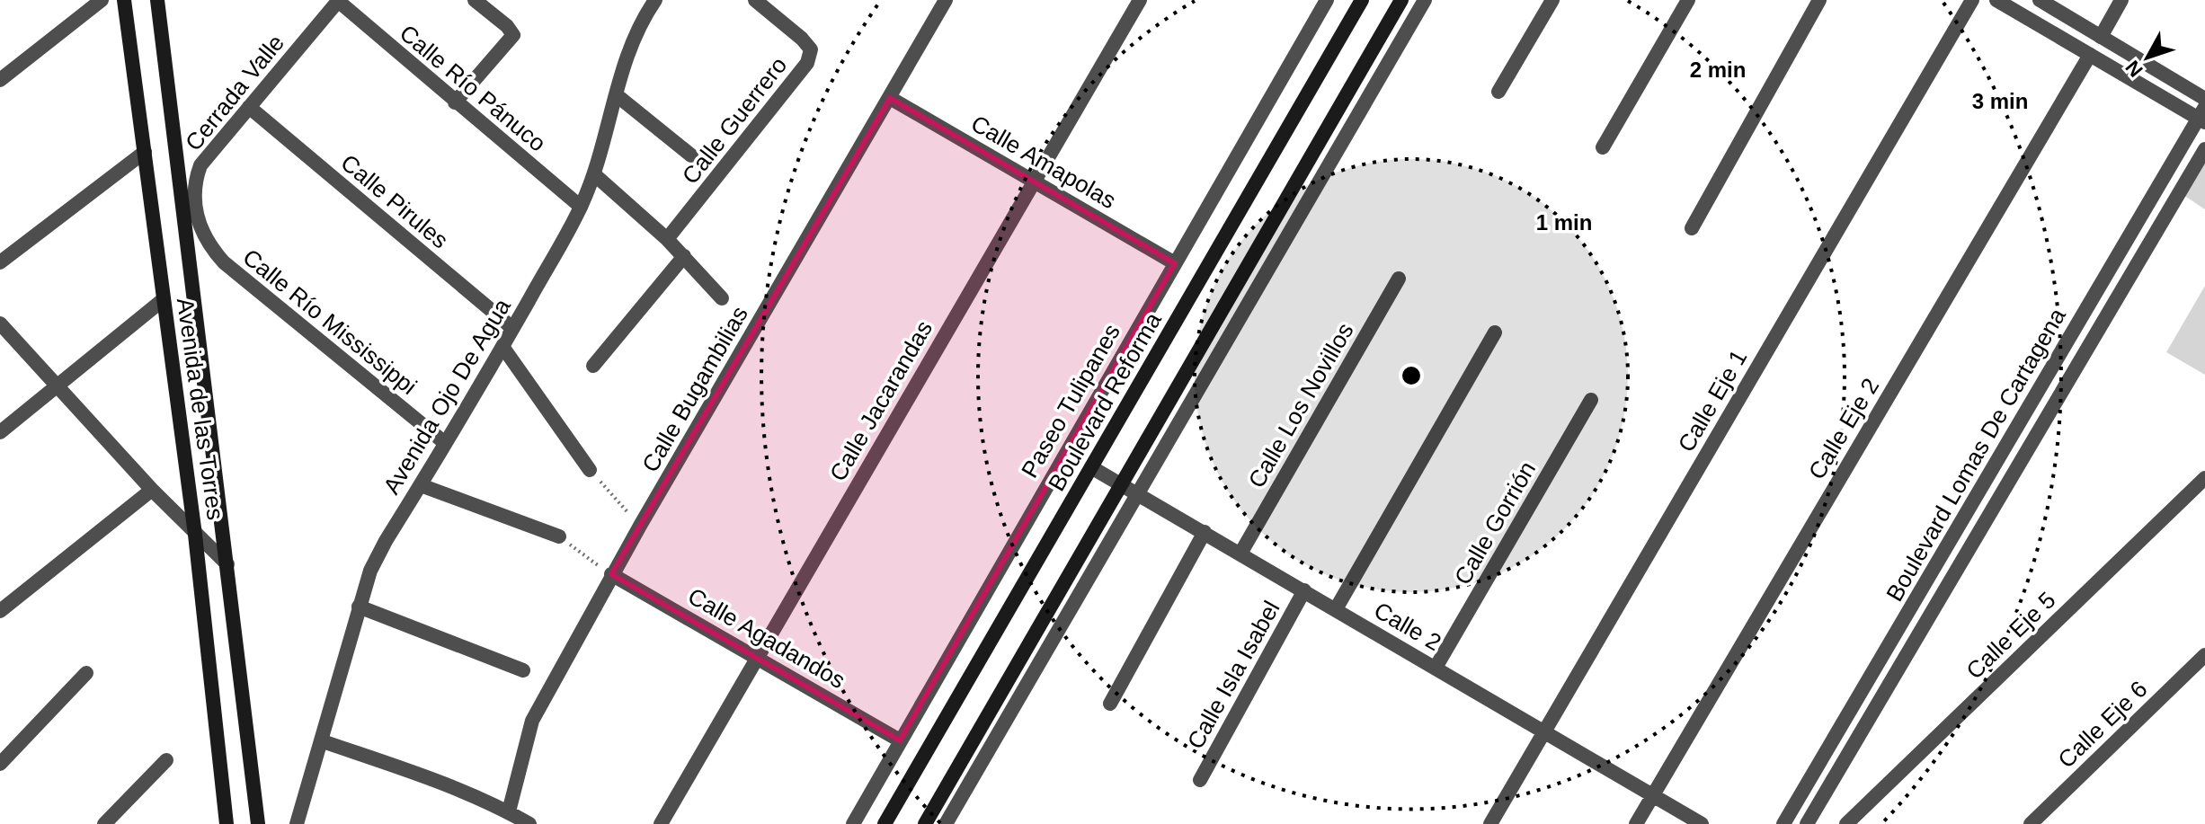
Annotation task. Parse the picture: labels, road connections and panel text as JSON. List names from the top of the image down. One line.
{"streets":{"main road":["Boulevard Reforma","Avenida de las Torres"],"street":["Calle Río Pánuco","Cerrada Valle","Calle Guerrero","Calle Amapolas","Calle Pirules","Calle Río Mississippi","Calle Bugambilias","Avenida Ojo De Agua","Calle Jacarandas","Paseo Tulipanes","Calle Eje 1","Calle Los Novillos","Calle Eje 2","Boulevard Lomas De Cartagena","Calle Gorrión","Calle 2","Calle Eje 5","Calle Agadandos","Calle Isla Isabel","Calle Eje 6"]},"crossings":[["Calle Río Pánuco","Cerrada Valle"],["Calle Río Pánuco","Avenida Ojo De Agua"],["Cerrada Valle","Calle Pirules"],["Cerrada Valle","Calle Río Mississippi"],["Calle Amapolas","Calle Bugambilias"],["Calle Amapolas","Calle Jacarandas"],["Calle Amapolas","Paseo Tulipanes"],["Calle Pirules","Avenida Ojo De Agua"],["Calle Río Mississippi","Avenida Ojo De Agua"],["Calle Bugambilias","Calle Agadandos"],["Calle Jacarandas","Calle Agadandos"],["Paseo Tulipanes","Calle Agadandos"],["Calle Eje 1","Calle 2"],["Boulevard Reforma","Calle 2"],["Calle Los Novillos","Calle 2"],["Calle Eje 2","Calle 2"],["Calle Gorrión","Calle 2"],["Calle 2","Calle Isla Isabel"]],"north":"bottom left","rings":["2 min","3 min","1 min"]}
